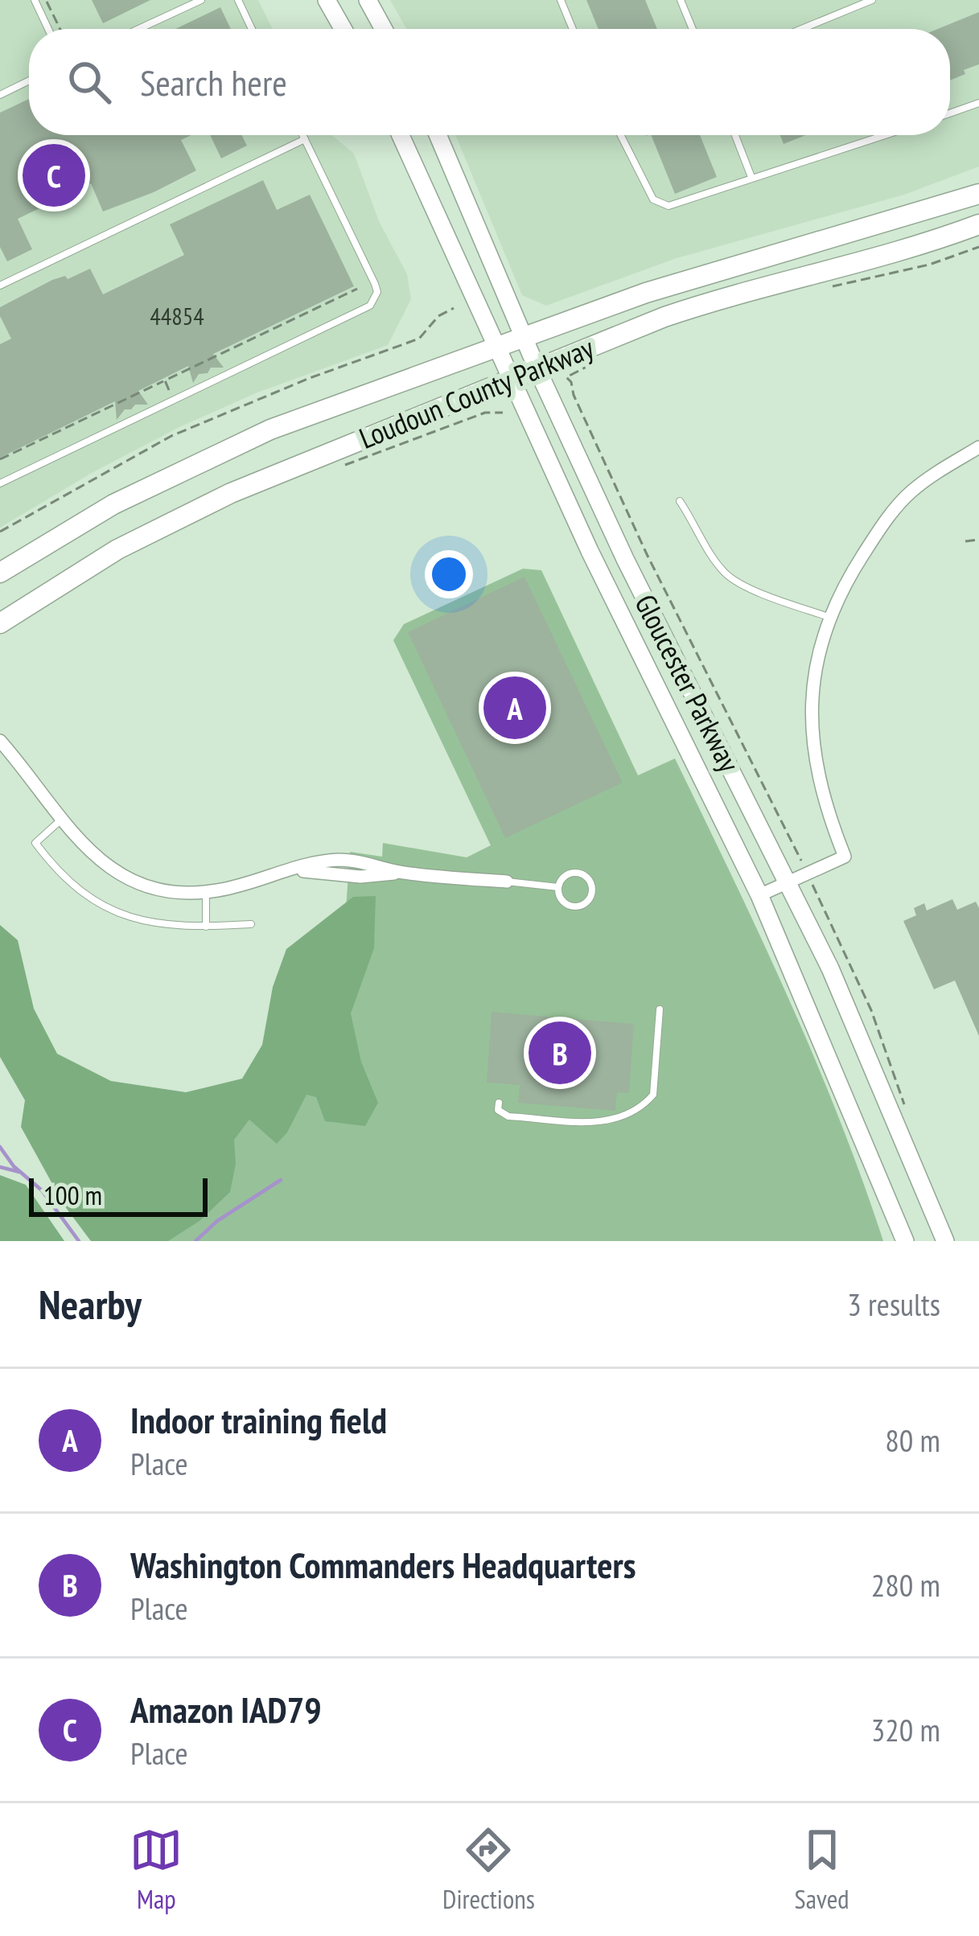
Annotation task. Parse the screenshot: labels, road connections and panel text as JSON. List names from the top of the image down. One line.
{"streets":{"main road":["Loudoun County Parkway","Gloucester Parkway"]},"crossings":[["Loudoun County Parkway","Gloucester Parkway"]],"house_numbers":["44854"],"scale_bar":"100 m","page":{"search":"Search here","pins":["C","A","B"],"scale":"100 m","heading":["Nearby","3 results"],"list":[{"mark":"A","name":"Indoor training field","note":"Place","value":"80 m"},{"mark":"B","name":"Washington Commanders Headquarters","note":"Place","value":"280 m"},{"mark":"C","name":"Amazon IAD79","note":"Place","value":"320 m"}],"nav":["Map","Directions","Saved"]}}
